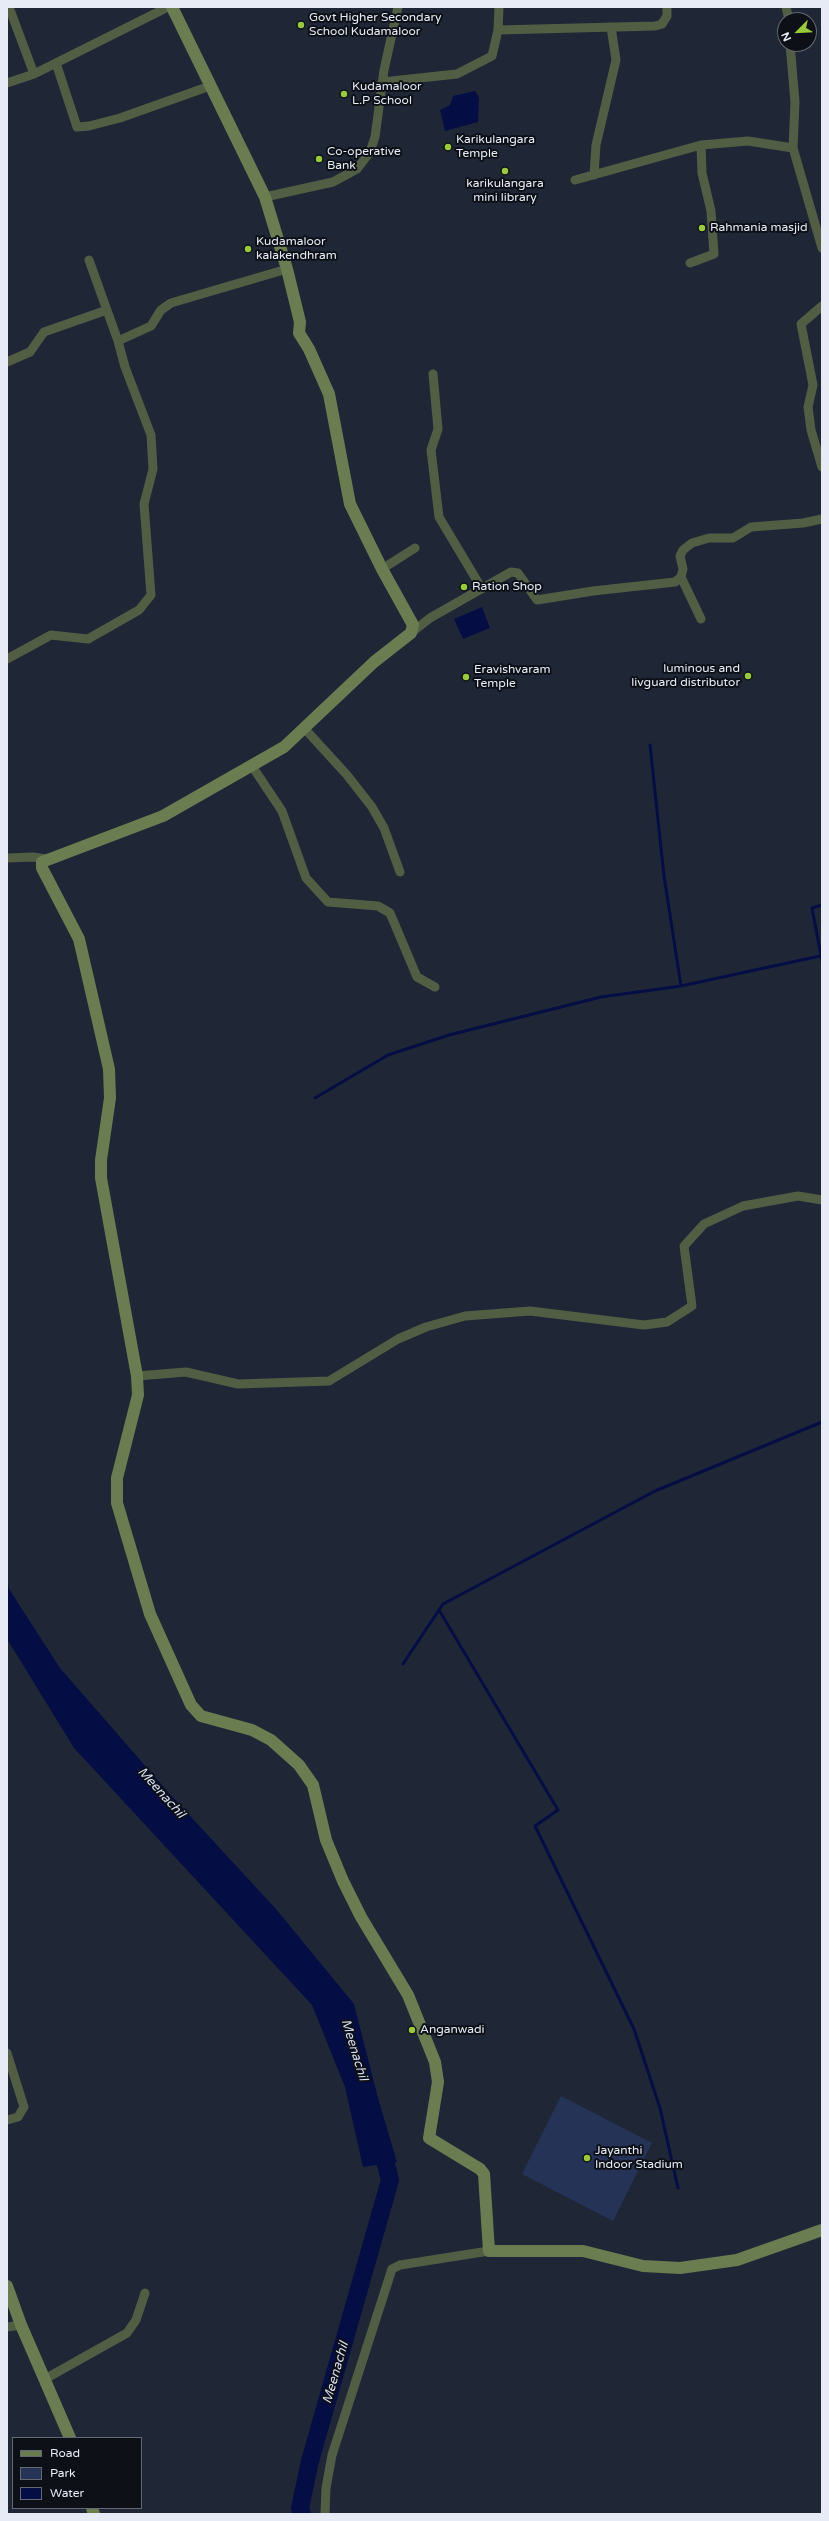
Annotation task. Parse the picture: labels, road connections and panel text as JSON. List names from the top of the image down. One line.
{"water":["Meenachil"],"places":["Govt Higher Secondary School Kudamaloor","Kudamaloor L.P School","Karikulangara Temple","Co-operative Bank","karikulangara mini library","Rahmania masjid","Kudamaloor kalakendhram","Ration Shop","luminous and livguard distributor","Eravishvaram Temple","Anganwadi","Jayanthi Indoor Stadium"],"legend":["Road","Park","Water"],"north":"bottom left"}
